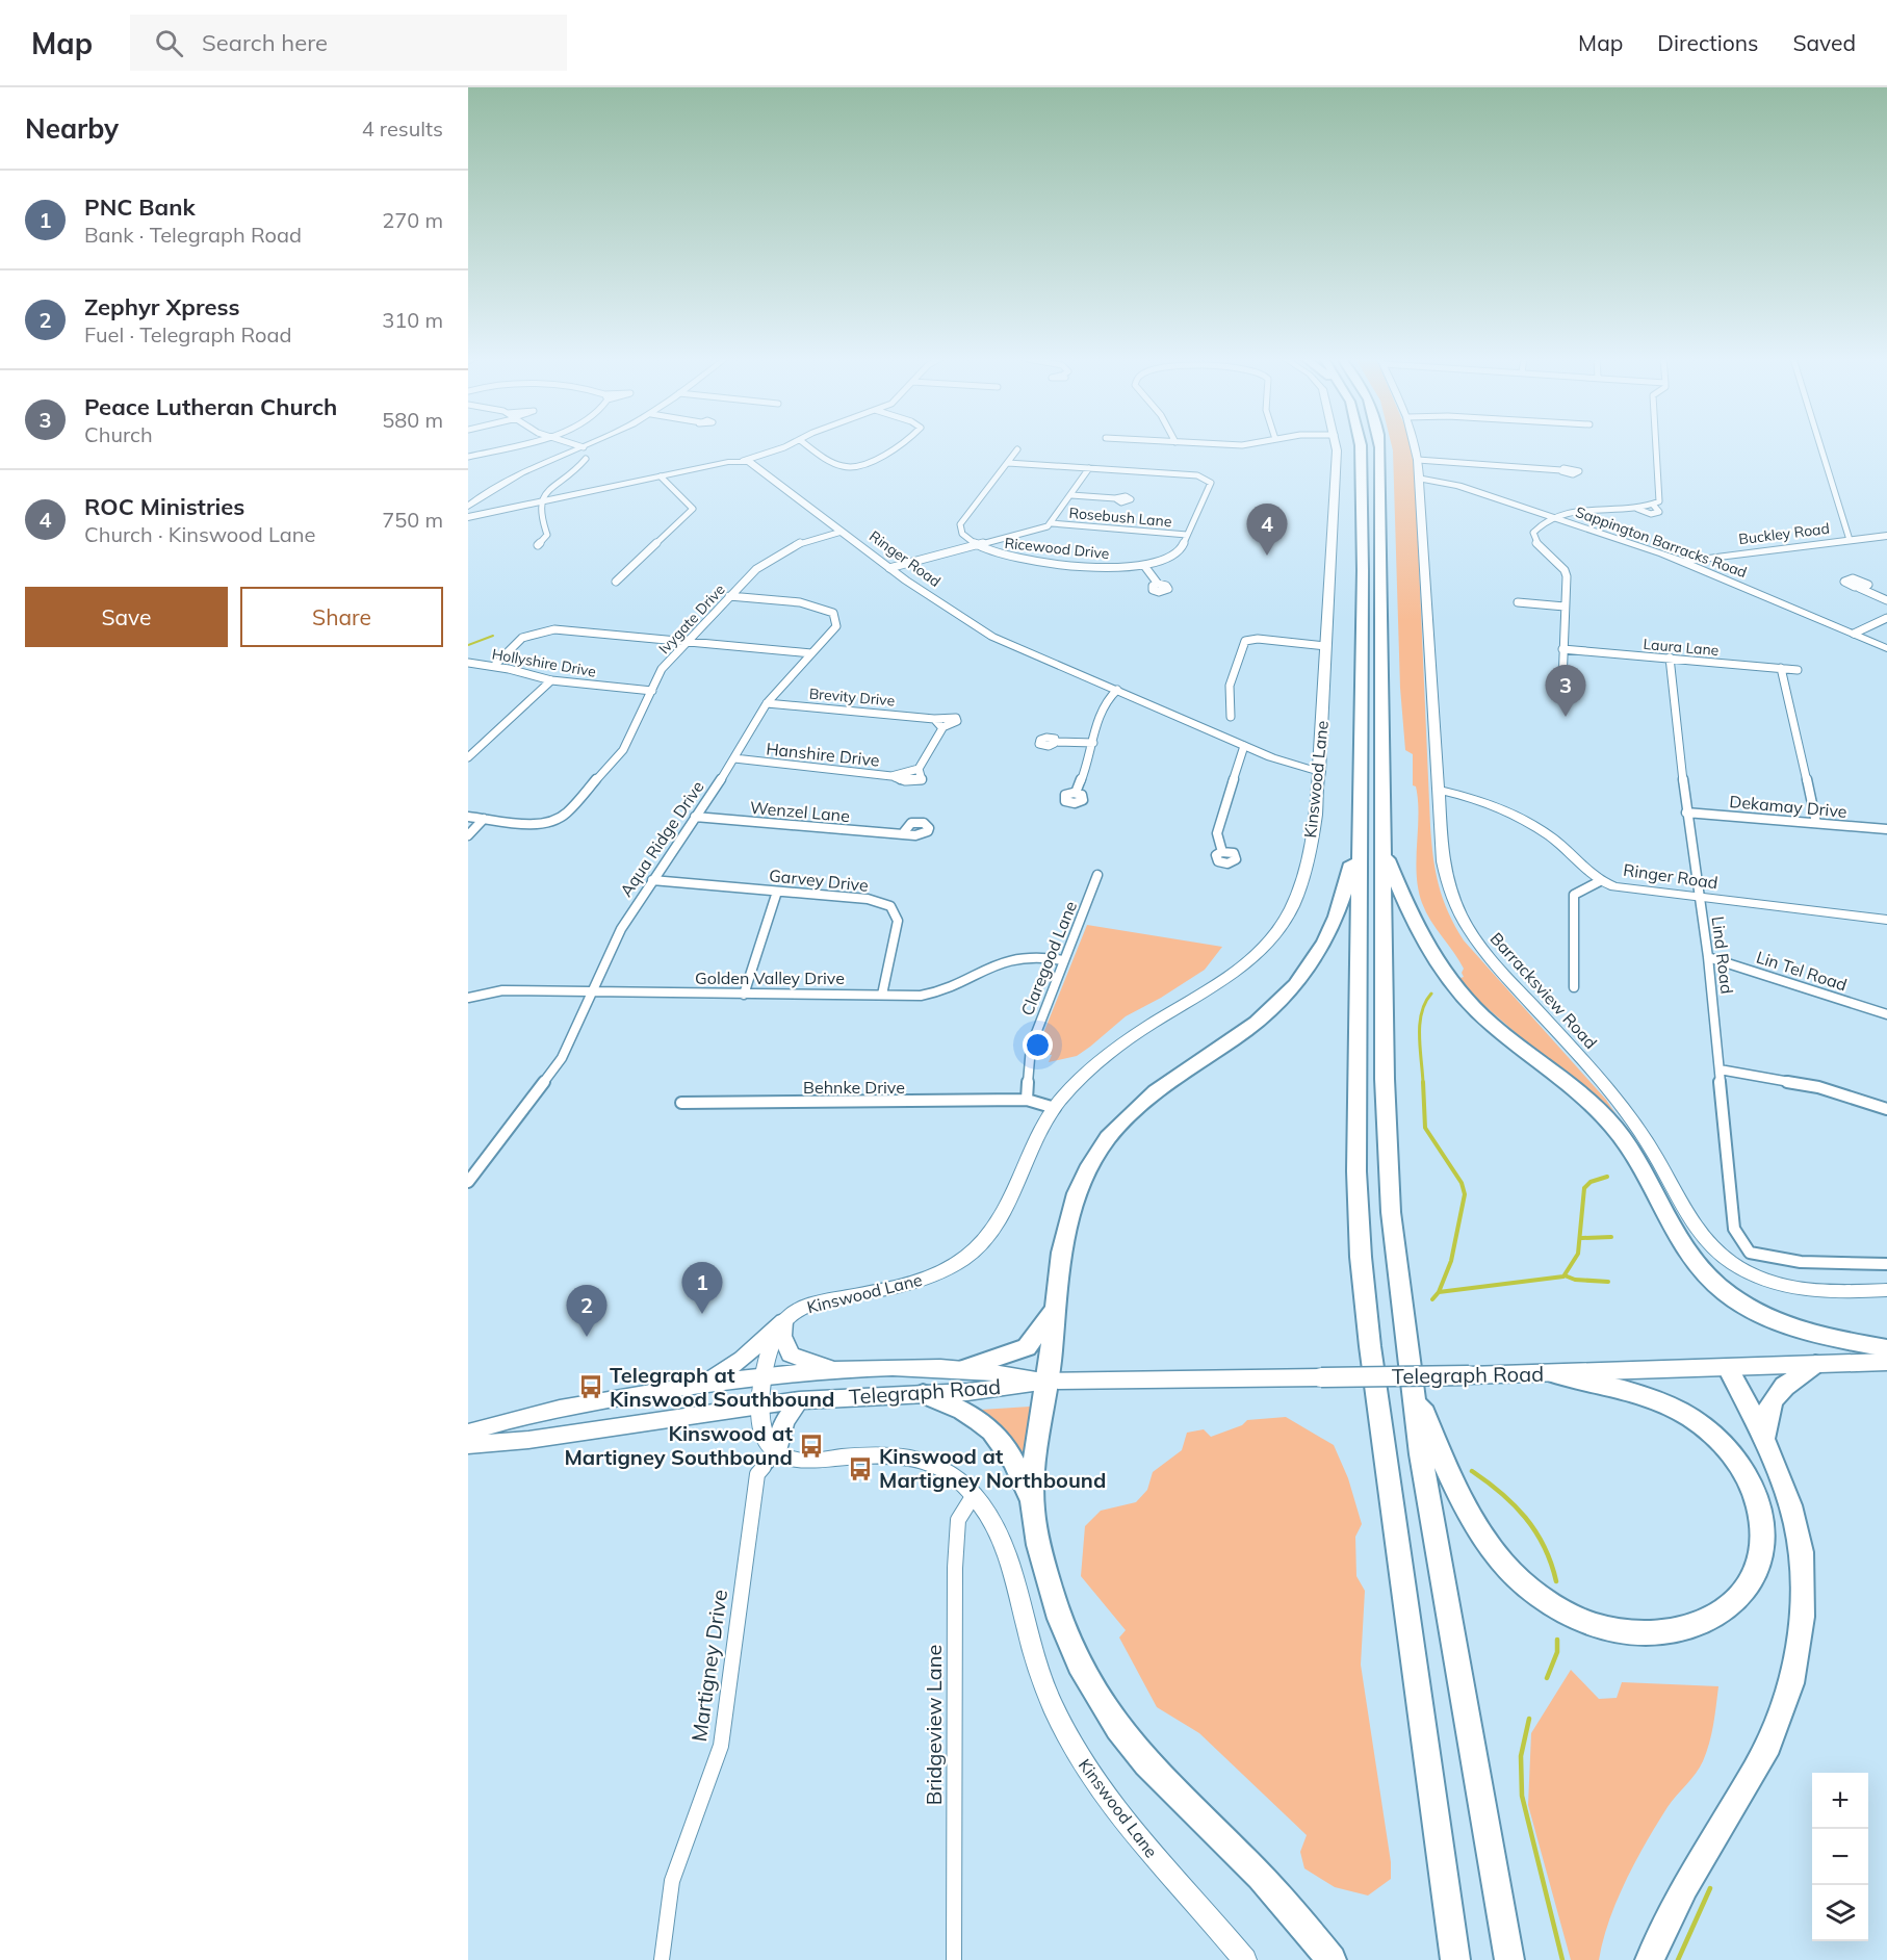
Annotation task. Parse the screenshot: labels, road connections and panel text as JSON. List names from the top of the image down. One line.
{"streets":{"main road":["Telegraph Road"],"street":["Rosebush Lane","Buckley Road","Sappington Barracks Road","Ricewood Drive","Ringer Road","Ivygate Drive","Laura Lane","Hollyshire Drive","Brevity Drive","Hanshire Drive","Kinswood Lane","Dekamay Drive","Wenzel Lane","Aqua Ridge Drive","Garvey Drive","Lind Road","Claregood Lane","Lin Tel Road","Golden Valley Drive","Barracksview Road","Behnke Drive","Martigney Drive","Bridgeview Lane"]},"crossings":[["Rosebush Lane","Ricewood Drive"],["Buckley Road","Sappington Barracks Road"],["Sappington Barracks Road","Barracksview Road"],["Ringer Road","Ivygate Drive"],["Ringer Road","Kinswood Lane"],["Ringer Road","Lind Road"],["Ringer Road","Barracksview Road"],["Ivygate Drive","Hollyshire Drive"],["Ivygate Drive","Aqua Ridge Drive"],["Laura Lane","Lind Road"],["Brevity Drive","Hanshire Drive"],["Brevity Drive","Aqua Ridge Drive"],["Hanshire Drive","Aqua Ridge Drive"],["Kinswood Lane","Martigney Drive"],["Kinswood Lane","Bridgeview Lane"],["Dekamay Drive","Lind Road"],["Wenzel Lane","Aqua Ridge Drive"],["Aqua Ridge Drive","Garvey Drive"],["Aqua Ridge Drive","Golden Valley Drive"],["Garvey Drive","Golden Valley Drive"],["Lind Road","Lin Tel Road"],["Claregood Lane","Golden Valley Drive"],["Claregood Lane","Behnke Drive"]],"places":{"bus stop":["Telegraph at Kinswood Southbound","Kinswood at Martigney Southbound","Kinswood at Martigney Northbound"]},"page":{"header":"Map","search":"Search here","nav":["Map","Directions","Saved"],"heading":["Nearby","4 results"],"list":[{"mark":"1","name":"PNC Bank","note":"Bank · Telegraph Road","value":"270 m"},{"mark":"2","name":"Zephyr Xpress","note":"Fuel · Telegraph Road","value":"310 m"},{"mark":"3","name":"Peace Lutheran Church","note":"Church","value":"580 m"},{"mark":"4","name":"ROC Ministries","note":"Church · Kinswood Lane","value":"750 m"}],"pins":["4","3","1","2"],"buttons":["Save","Share"],"map_buttons":["+","−"]}}
